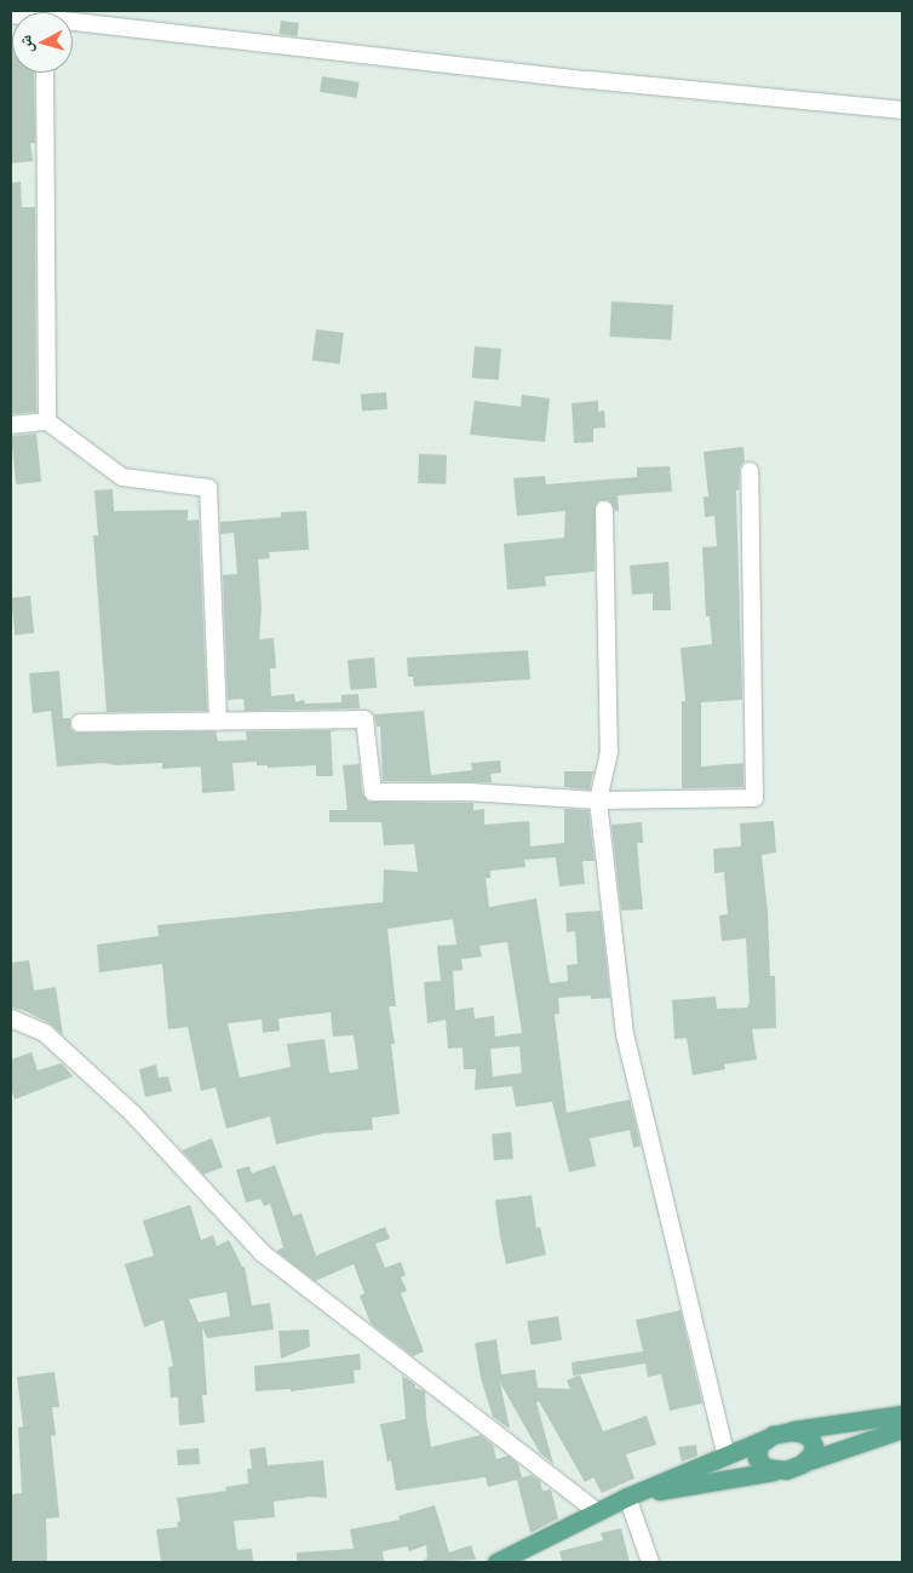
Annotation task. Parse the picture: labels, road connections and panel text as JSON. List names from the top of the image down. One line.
{"north":"left"}
